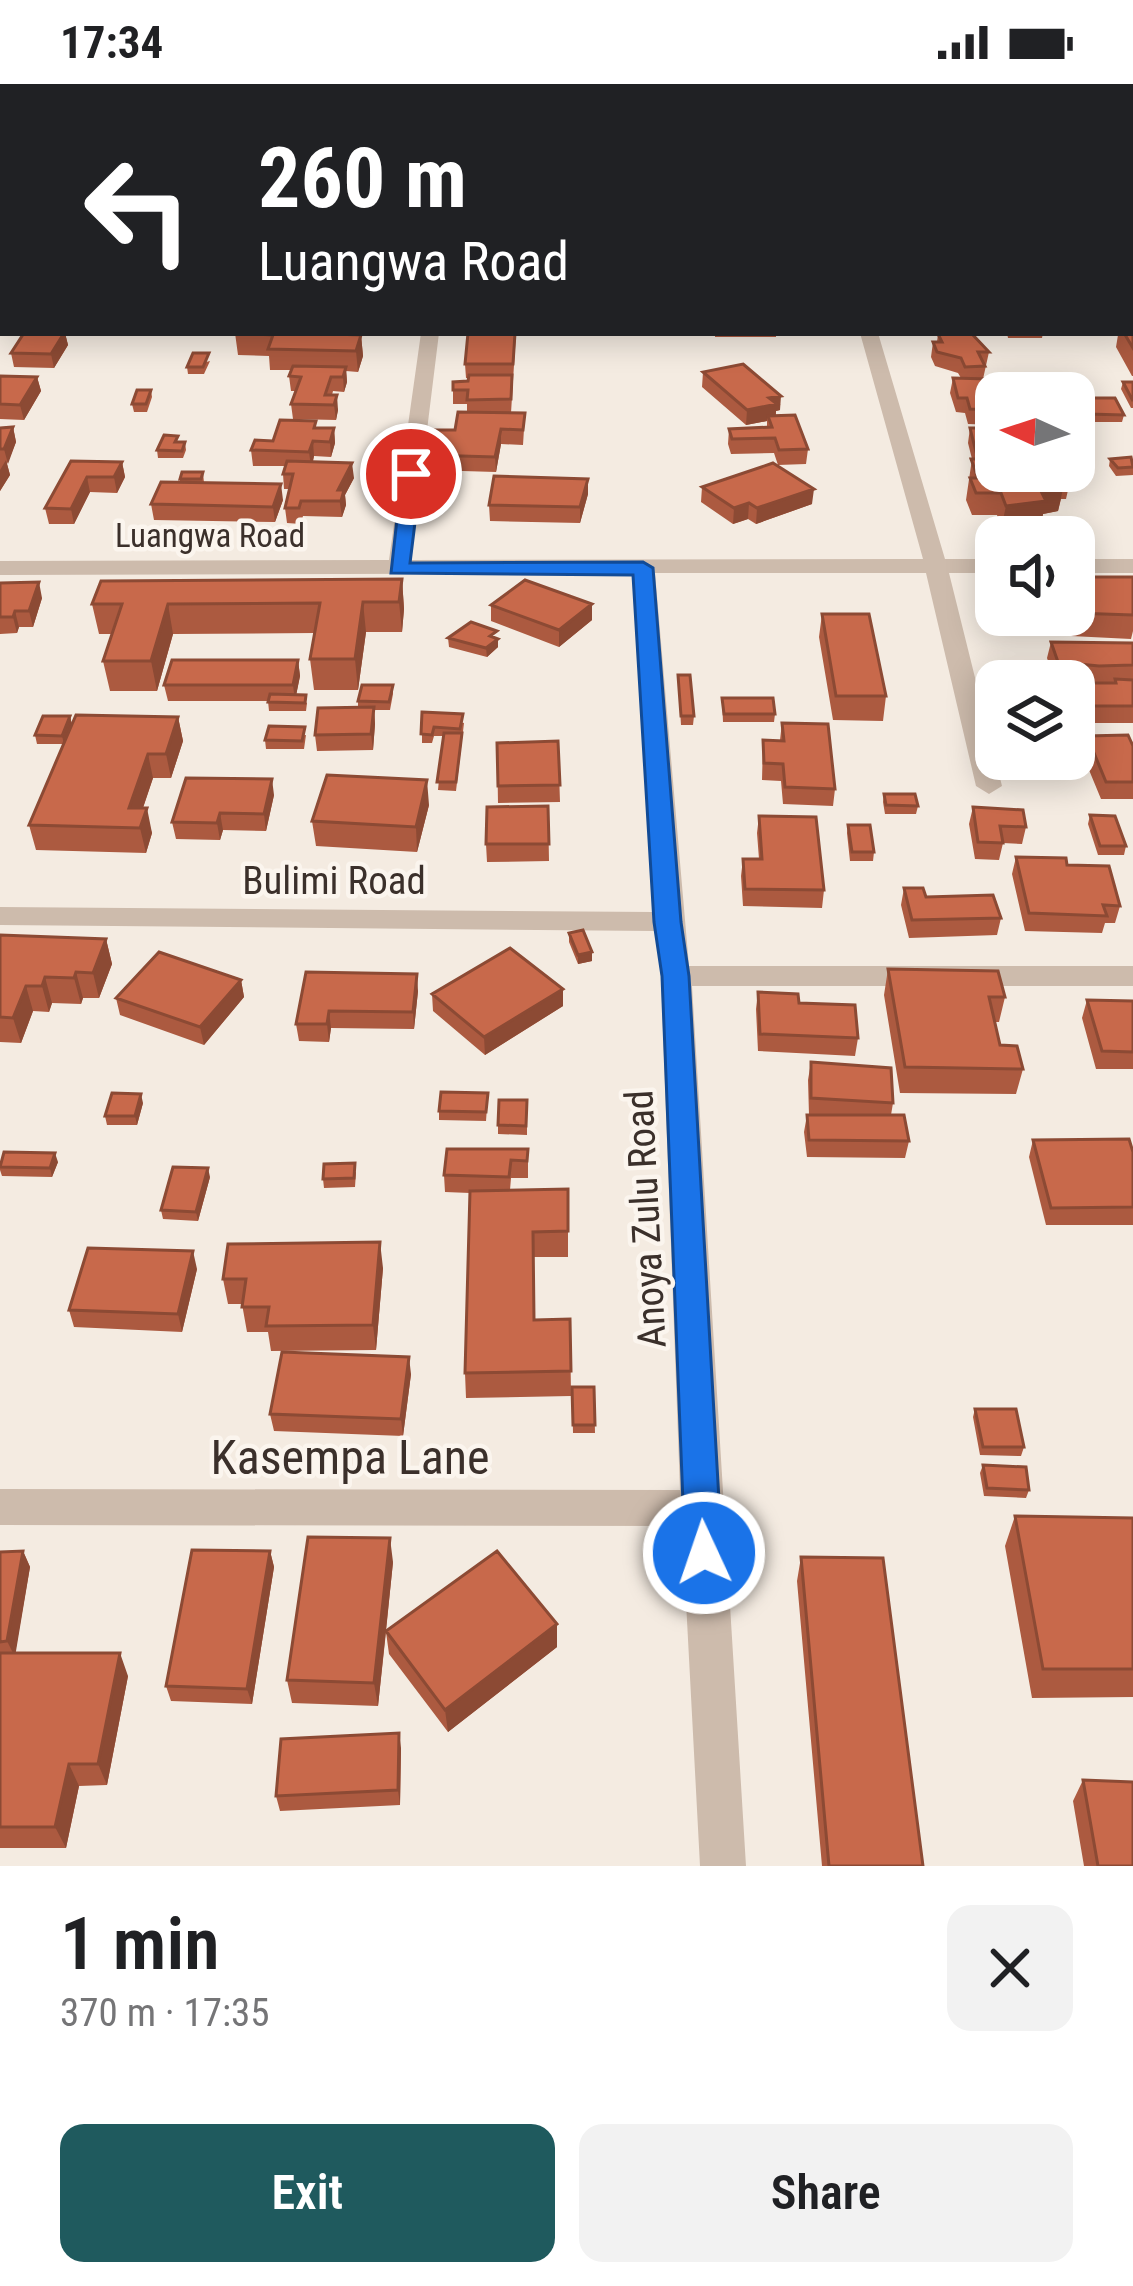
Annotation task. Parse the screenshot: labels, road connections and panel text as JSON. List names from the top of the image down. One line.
{"streets":{"street":["Luangwa Road","Bulimi Road","Anoya Zulu Road","Kasempa Lane"]},"crossings":[["Luangwa Road","Anoya Zulu Road"],["Bulimi Road","Anoya Zulu Road"],["Anoya Zulu Road","Kasempa Lane"]],"north":"left","page":{"status":"17:34","turn":["260 m","Luangwa Road"],"heading":["1 min","370 m · 17:35"],"buttons":["Exit","Share"]}}
